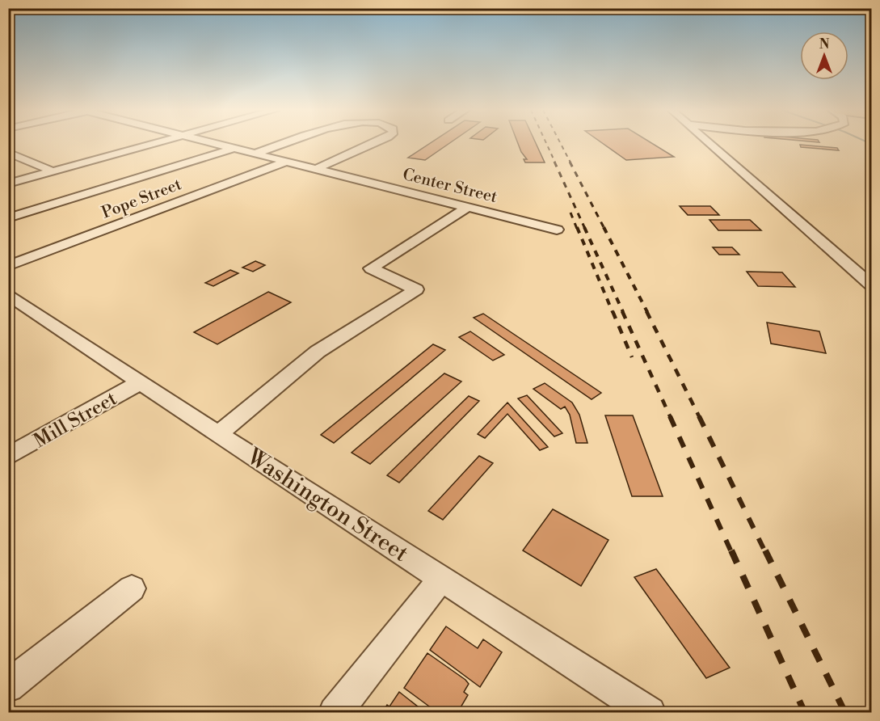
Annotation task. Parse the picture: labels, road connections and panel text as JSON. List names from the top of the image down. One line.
{"streets":{"street":["Center Street","Pope Street","Mill Street","Washington Street"]},"crossings":[["Center Street","Pope Street"],["Mill Street","Washington Street"]],"north":"top"}
